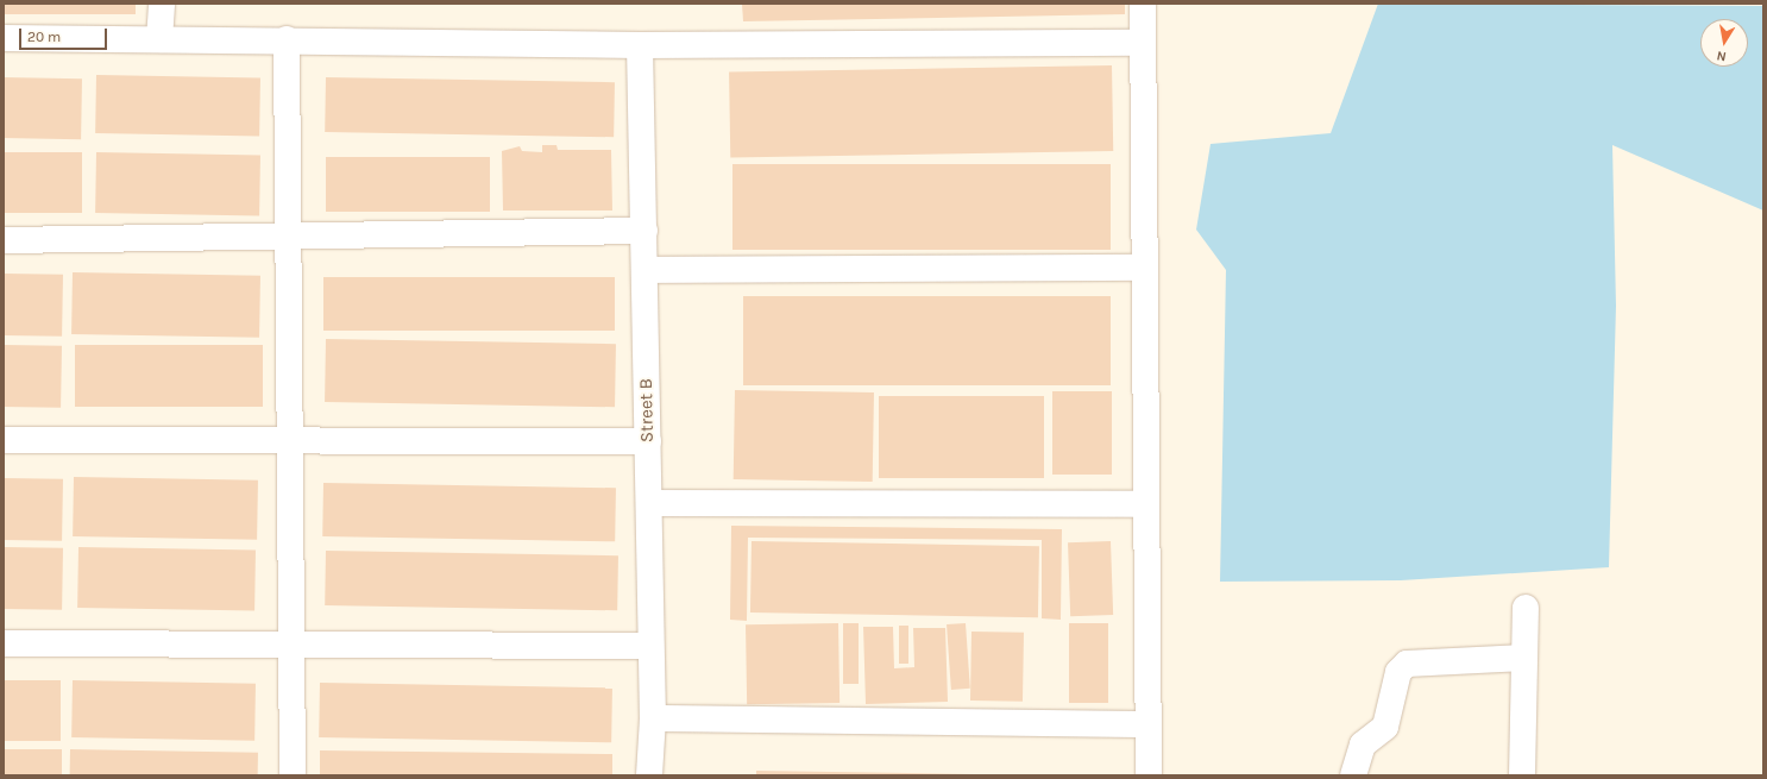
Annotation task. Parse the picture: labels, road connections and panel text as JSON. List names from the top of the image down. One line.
{"streets":{"street":["Street B"]},"scale_bar":"20 m","north":"bottom"}
